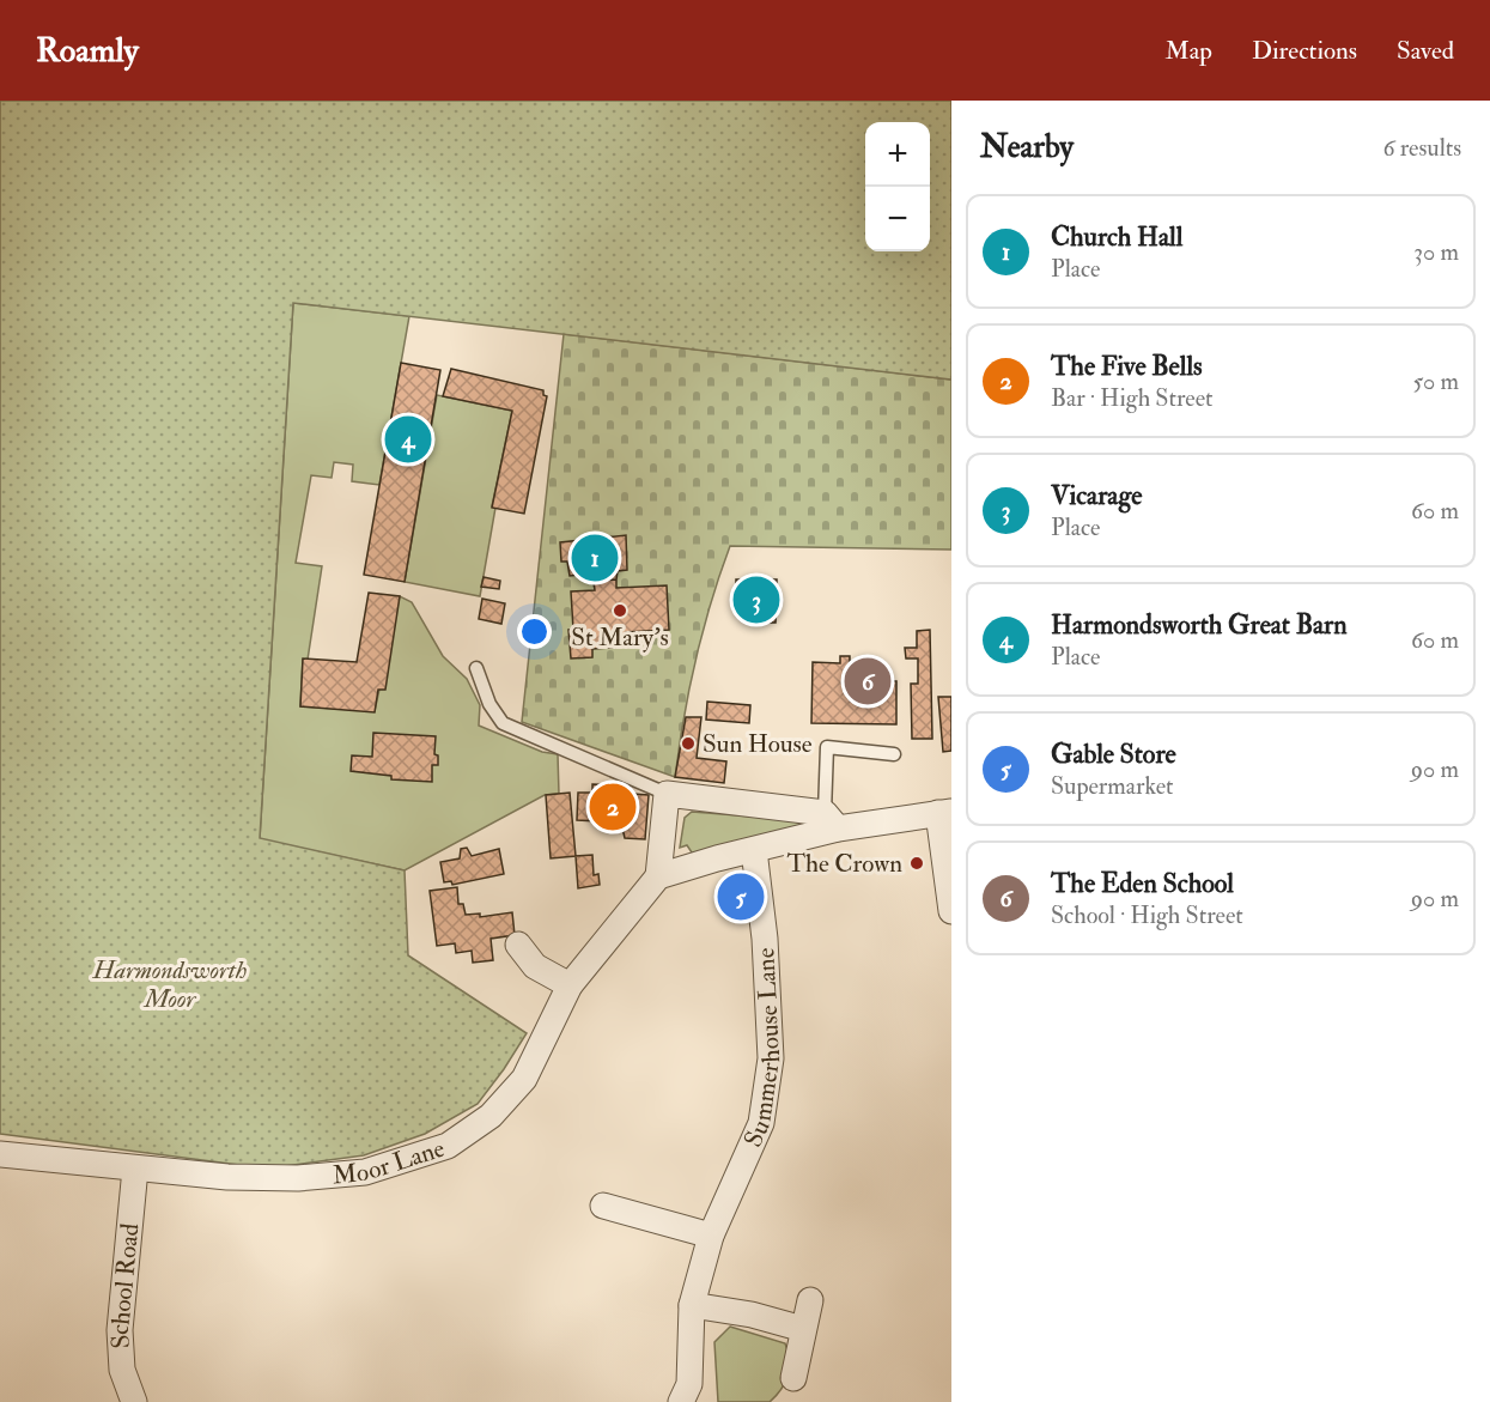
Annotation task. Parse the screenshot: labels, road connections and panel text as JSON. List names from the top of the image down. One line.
{"streets":{"street":["Summerhouse Lane","Moor Lane","School Road"]},"crossings":[["Moor Lane","School Road"]],"parks":["Harmondsworth Moor"],"places":["St Mary's","Sun House","The Crown"],"page":{"header":"Roamly","nav":["Map","Directions","Saved"],"heading":["Nearby","6 results"],"map_buttons":["+","−"],"list":[{"mark":"1","name":"Church Hall","note":"Place","value":"30 m"},{"mark":"2","name":"The Five Bells","note":"Bar · High Street","value":"50 m"},{"mark":"3","name":"Vicarage","note":"Place","value":"60 m"},{"mark":"4","name":"Harmondsworth Great Barn","note":"Place","value":"60 m"},{"mark":"5","name":"Gable Store","note":"Supermarket","value":"90 m"},{"mark":"6","name":"The Eden School","note":"School · High Street","value":"90 m"}],"pins":["4","1","3","6","2","5"]}}
